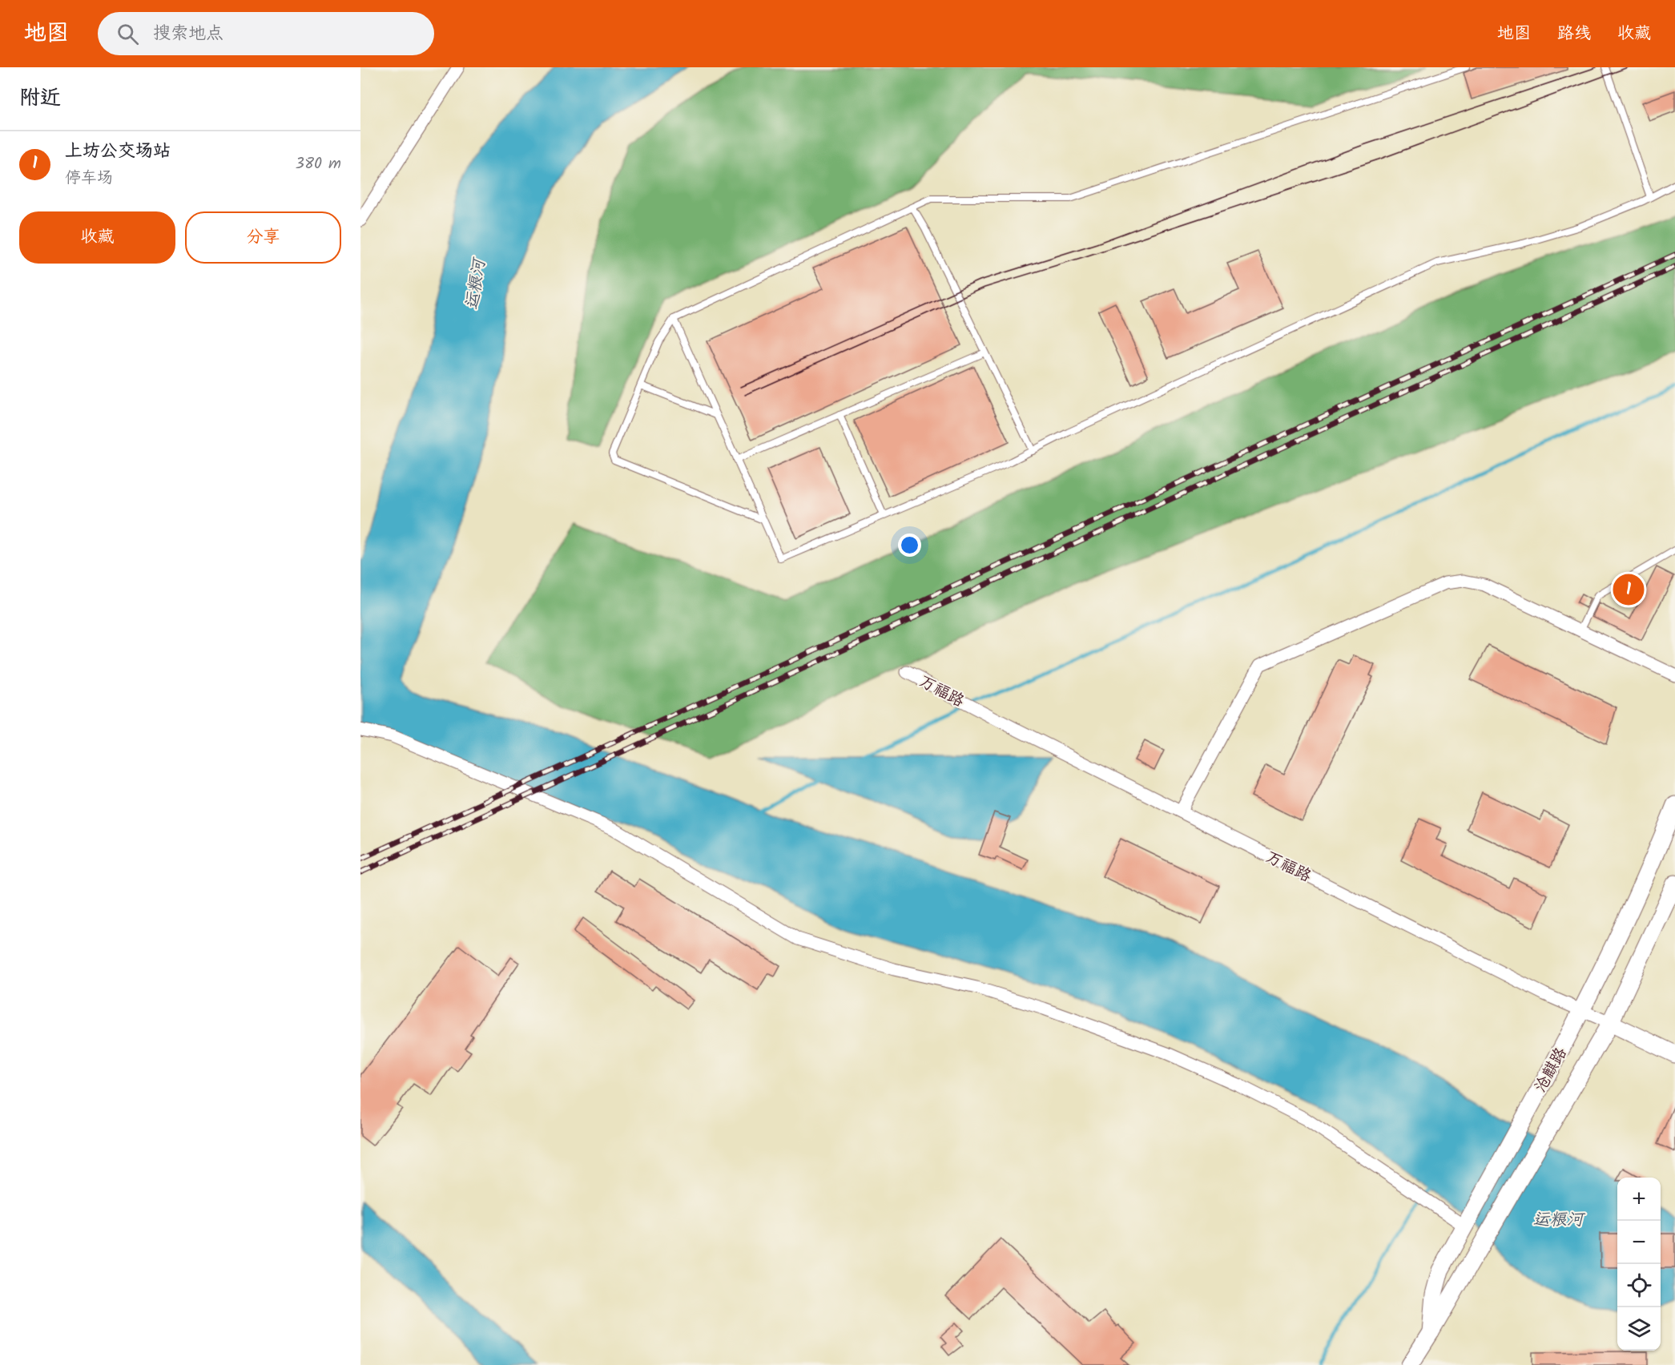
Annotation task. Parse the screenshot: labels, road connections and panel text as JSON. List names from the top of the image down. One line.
{"streets":{"main road":["万福路","沧麒路"]},"crossings":[["万福路","沧麒路"]],"water":["运粮河"],"page":{"header":"地图","search":"搜索地点","nav":["地图","路线","收藏"],"heading":"附近","list":[{"mark":"1","name":"上坊公交场站","note":"停车场","value":"380 m"}],"buttons":["收藏","分享"],"pins":"1","map_buttons":["+","−"]}}
